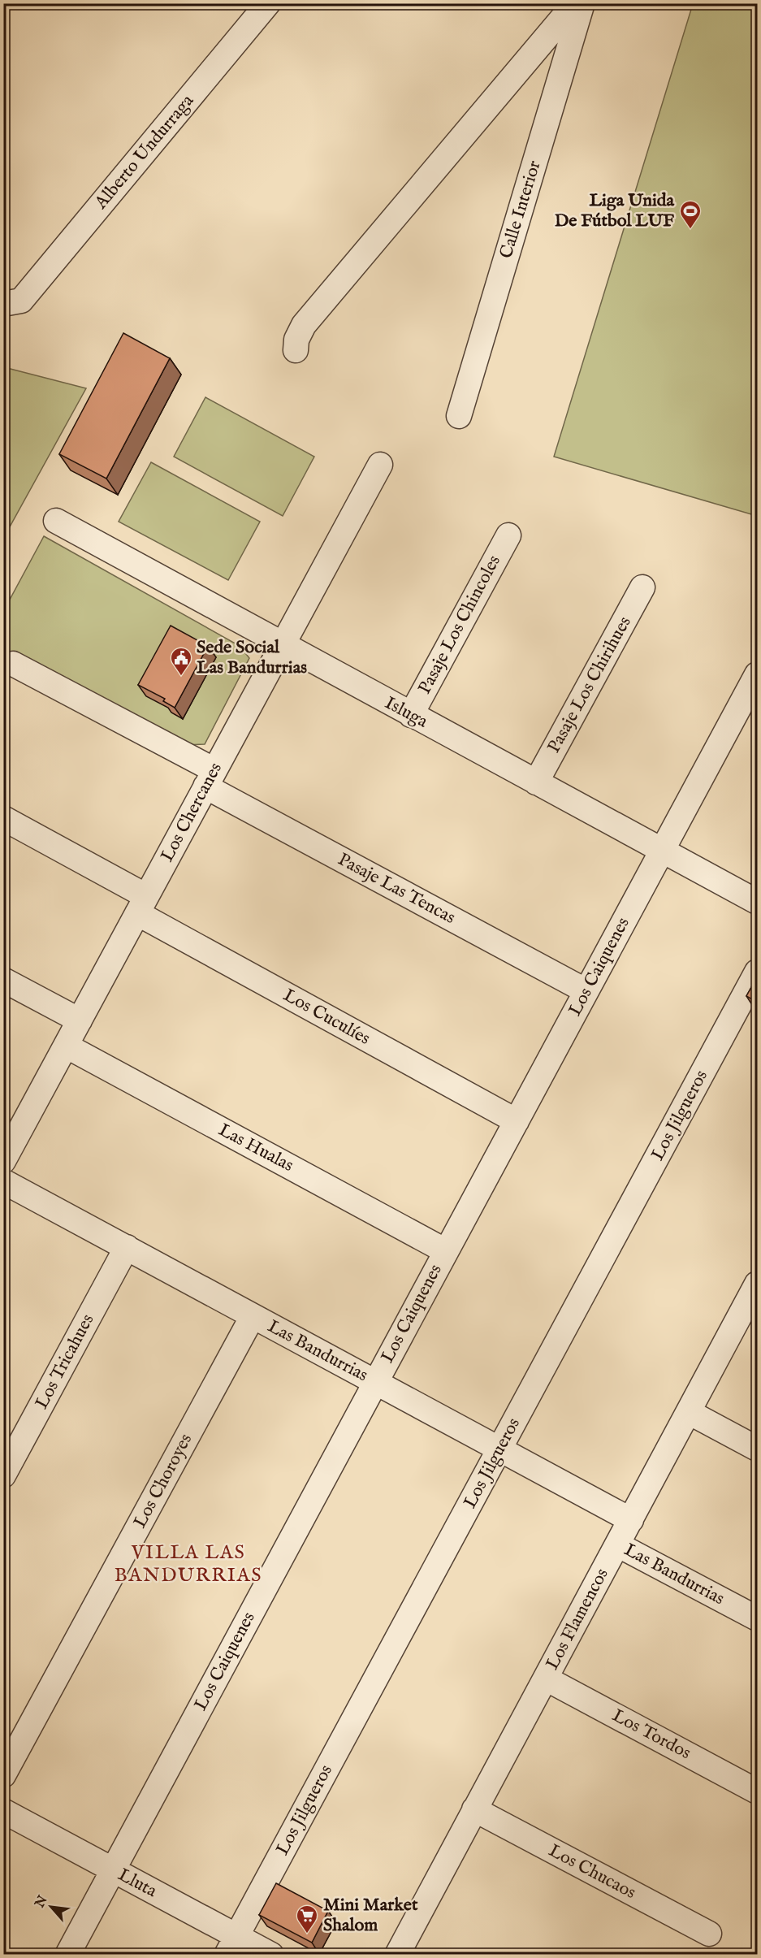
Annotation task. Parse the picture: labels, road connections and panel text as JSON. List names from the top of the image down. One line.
{"streets":{"street":["Alberto Undurraga","Calle Interior","Pasaje Los Chincoles","Pasaje Los Chirihues","Isluga","Los Chercanes","Pasaje Las Tencas","Los Caiquenes","Los Cuculíes","Los Jilgueros","Las Hualas","Las Bandurrias","Los Tricahues","Los Choroyes","Los Flamencos","Los Tordos","Los Chucaos","Lluta"]},"crossings":[["Pasaje Los Chincoles","Isluga"],["Pasaje Los Chirihues","Isluga"],["Isluga","Los Chercanes"],["Isluga","Los Caiquenes"],["Los Chercanes","Pasaje Las Tencas"],["Los Chercanes","Los Cuculíes"],["Los Chercanes","Las Hualas"],["Pasaje Las Tencas","Los Caiquenes"],["Los Caiquenes","Los Cuculíes"],["Los Caiquenes","Las Hualas"],["Los Caiquenes","Las Bandurrias"],["Los Caiquenes","Lluta"],["Los Jilgueros","Las Bandurrias"],["Los Jilgueros","Lluta"],["Las Bandurrias","Los Tricahues"],["Las Bandurrias","Los Choroyes"],["Las Bandurrias","Los Flamencos"],["Los Flamencos","Los Tordos"],["Los Flamencos","Los Chucaos"]],"districts":["VILLA LAS BANDURRIAS"],"places":{"sports":["Liga Unida De Fútbol LUF"],"public building":["Sede Social Las Bandurrias"],"supermarket":["Mini Market Shalom"]},"north":"top left"}
